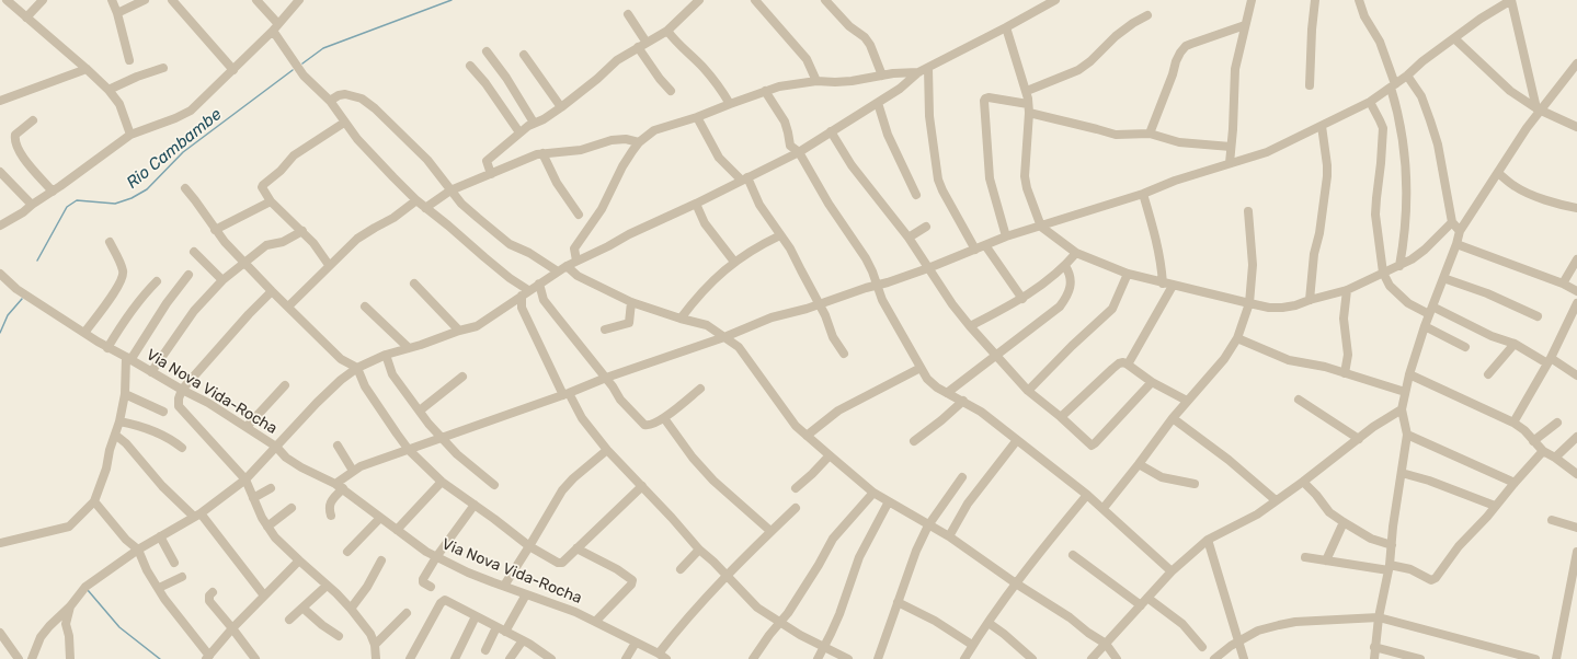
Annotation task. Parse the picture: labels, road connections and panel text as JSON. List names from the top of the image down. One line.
{"streets":{"street":["Via Nova Vida-Rocha"]},"water":["Rio Cambambe"]}
